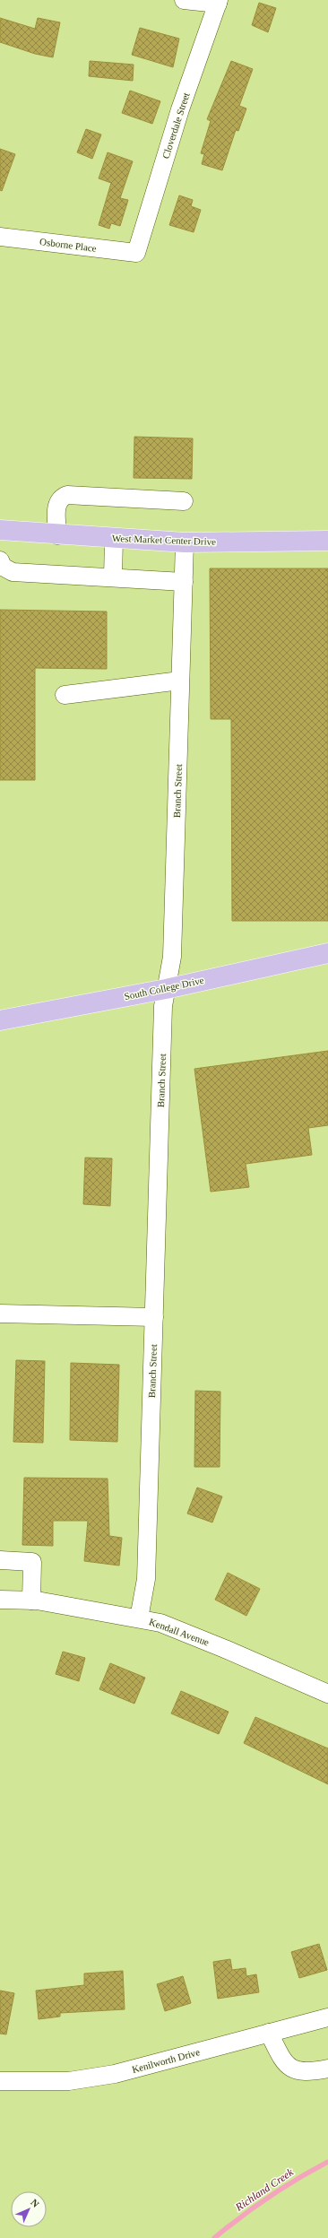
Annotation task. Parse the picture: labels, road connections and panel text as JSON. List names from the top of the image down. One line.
{"streets":{"main road":["West Market Center Drive","South College Drive"],"street":["Cloverdale Street","Osborne Place","Branch Street","Kendall Avenue","Kenilworth Drive"]},"crossings":[["Cloverdale Street","Osborne Place"],["West Market Center Drive","Branch Street"],["Branch Street","South College Drive"],["Branch Street","Kendall Avenue"]],"water":["Richland Creek"],"north":"top right"}
